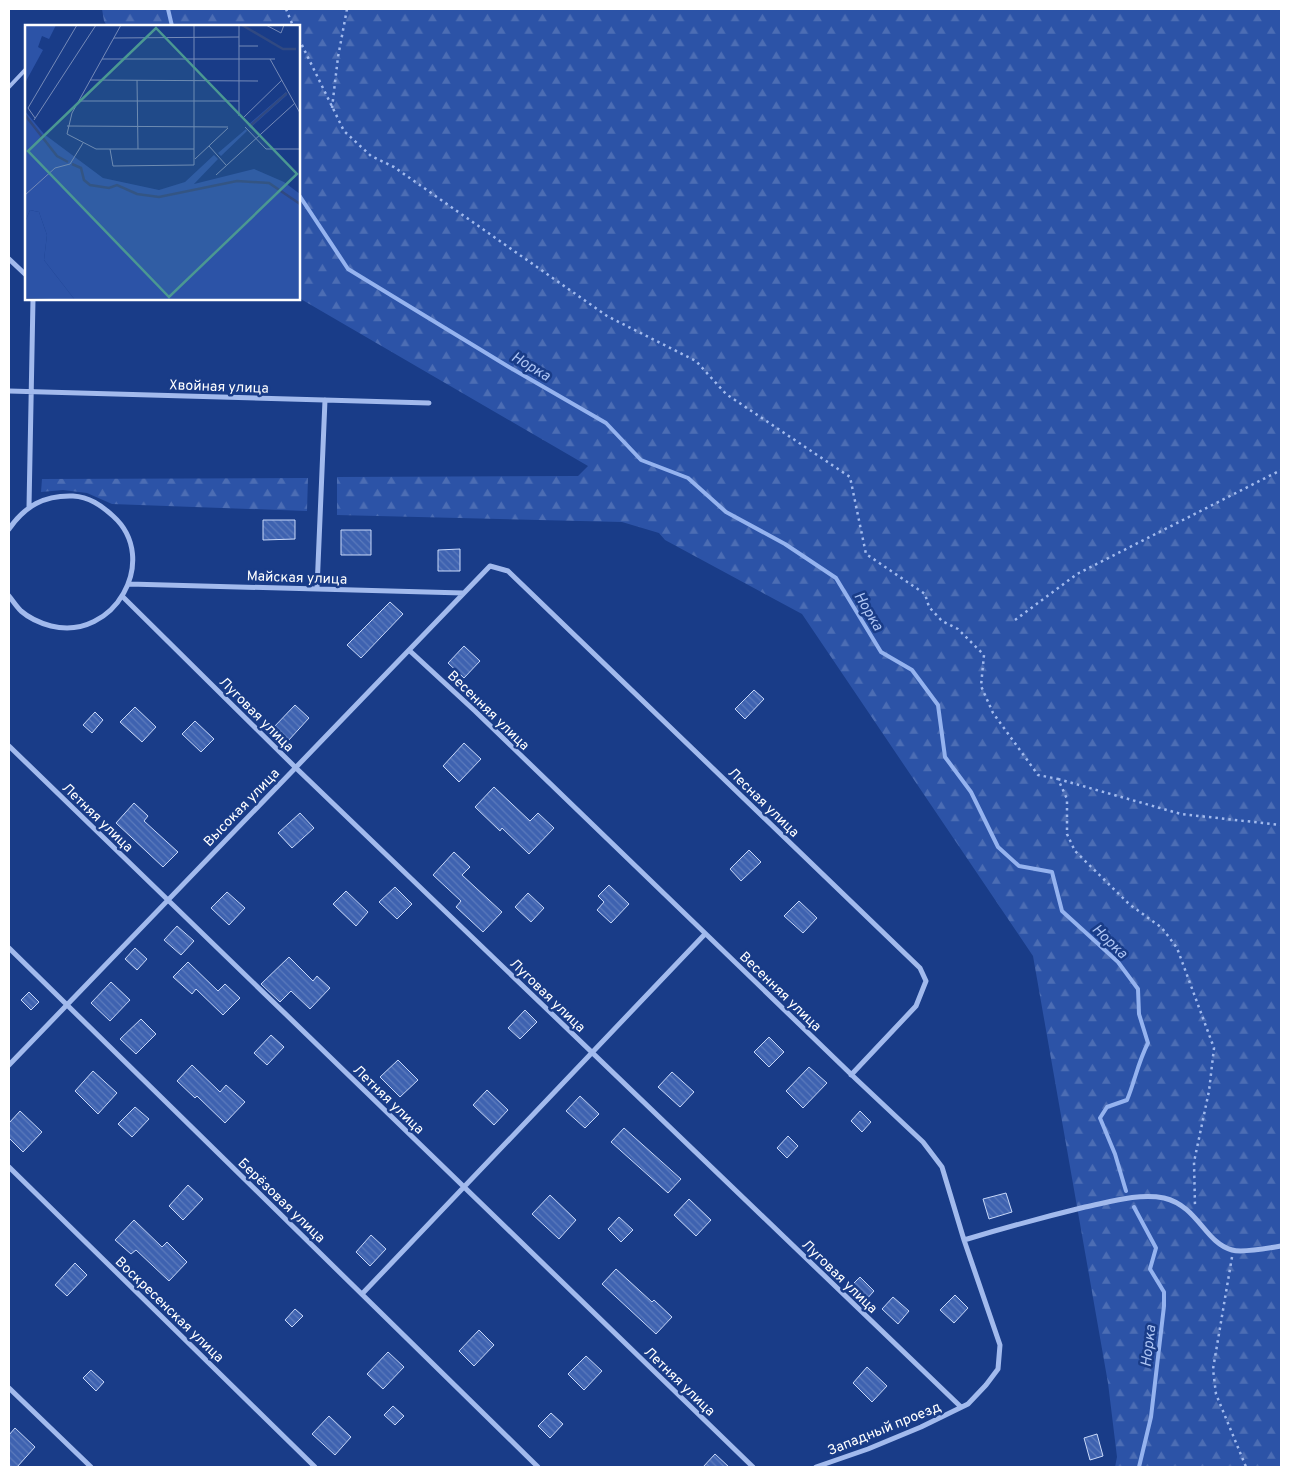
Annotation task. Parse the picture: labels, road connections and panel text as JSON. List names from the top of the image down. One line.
{"streets":{"street":["Хвойная улица","Майская улица","Весенняя улица","Луговая улица","Лесная улица","Высокая улица","Летняя улица","Берёзовая улица","Воскресенская улица","Западный проезд"]},"crossings":[["Майская улица","Высокая улица"],["Весенняя улица","Луговая улица"],["Весенняя улица","Лесная улица"],["Весенняя улица","Высокая улица"],["Весенняя улица","Западный проезд"],["Луговая улица","Высокая улица"],["Луговая улица","Западный проезд"],["Лесная улица","Высокая улица"],["Высокая улица","Летняя улица"],["Высокая улица","Берёзовая улица"]],"water":["Норка"]}
